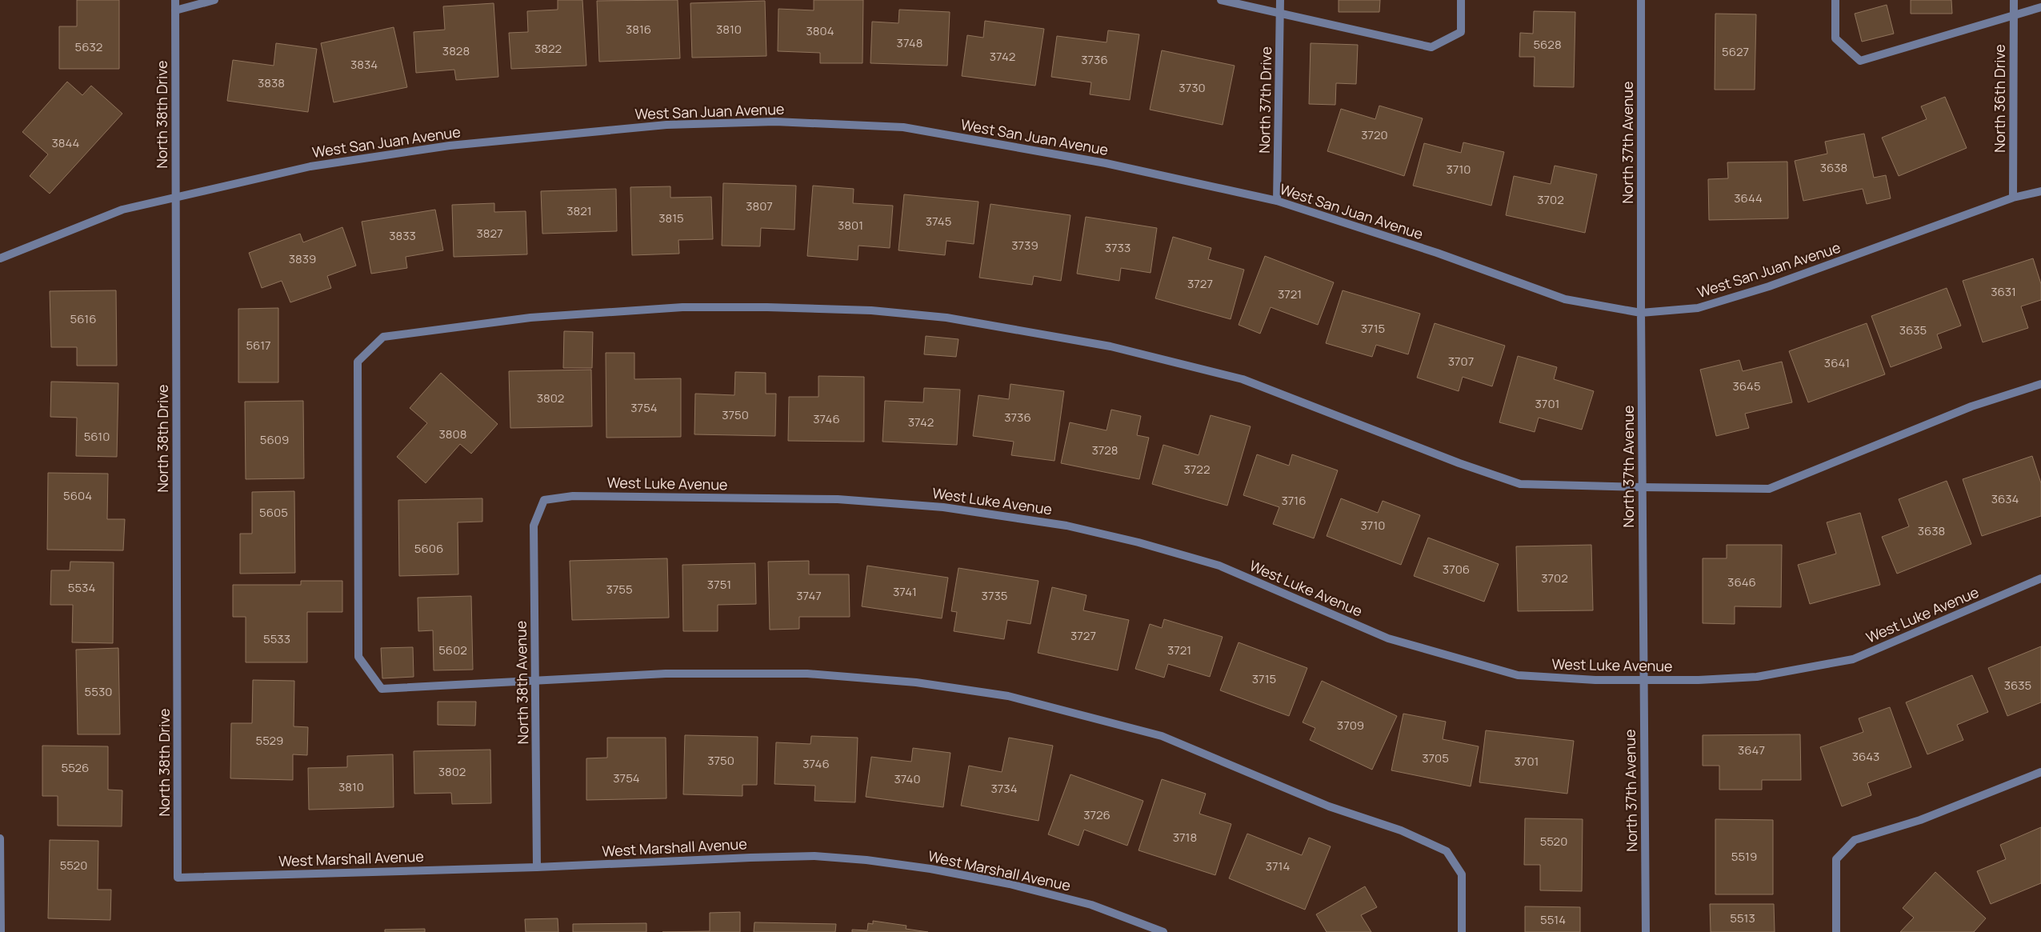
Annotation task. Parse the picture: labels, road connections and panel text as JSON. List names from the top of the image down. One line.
{"streets":{"street":["North 36th Drive","North 37th Drive","West San Juan Avenue","North 38th Drive","North 37th Avenue","West Luke Avenue","North 38th Avenue","West Marshall Avenue"]},"crossings":[["North 36th Drive","West San Juan Avenue"],["North 37th Drive","West San Juan Avenue"],["West San Juan Avenue","North 38th Drive"],["West San Juan Avenue","North 37th Avenue"],["North 38th Drive","West Marshall Avenue"],["North 37th Avenue","West Luke Avenue"],["West Luke Avenue","North 38th Avenue"],["North 38th Avenue","West Marshall Avenue"]],"house_numbers":["3816","3810","3804","3748","5628","5632","3822","3828","5627","3742","3736","3834","3838","3730","3720","3844","3638","3710","3644","3702","3807","3821","3815","3745","3801","3827","3833","3739","3733","3839","3727","3631","3721","5616","3715","3635","5617","3707","3641","3645","3802","3701","3754","3750","3736","3746","3742","3808","5610","5609","3728","3722","5604","3634","3716","5605","3710","3638","5606","3706","3702","3646","3751","5534","3755","3741","3747","3735","3727","5533","5602","3721","3715","3635","5530","3709","5529","3647","3643","3705","3750","3701","3746","5526","3802","3754","3740","3810","3734","3726","3718","5520","5519","5520","3714","5513","5514"]}
